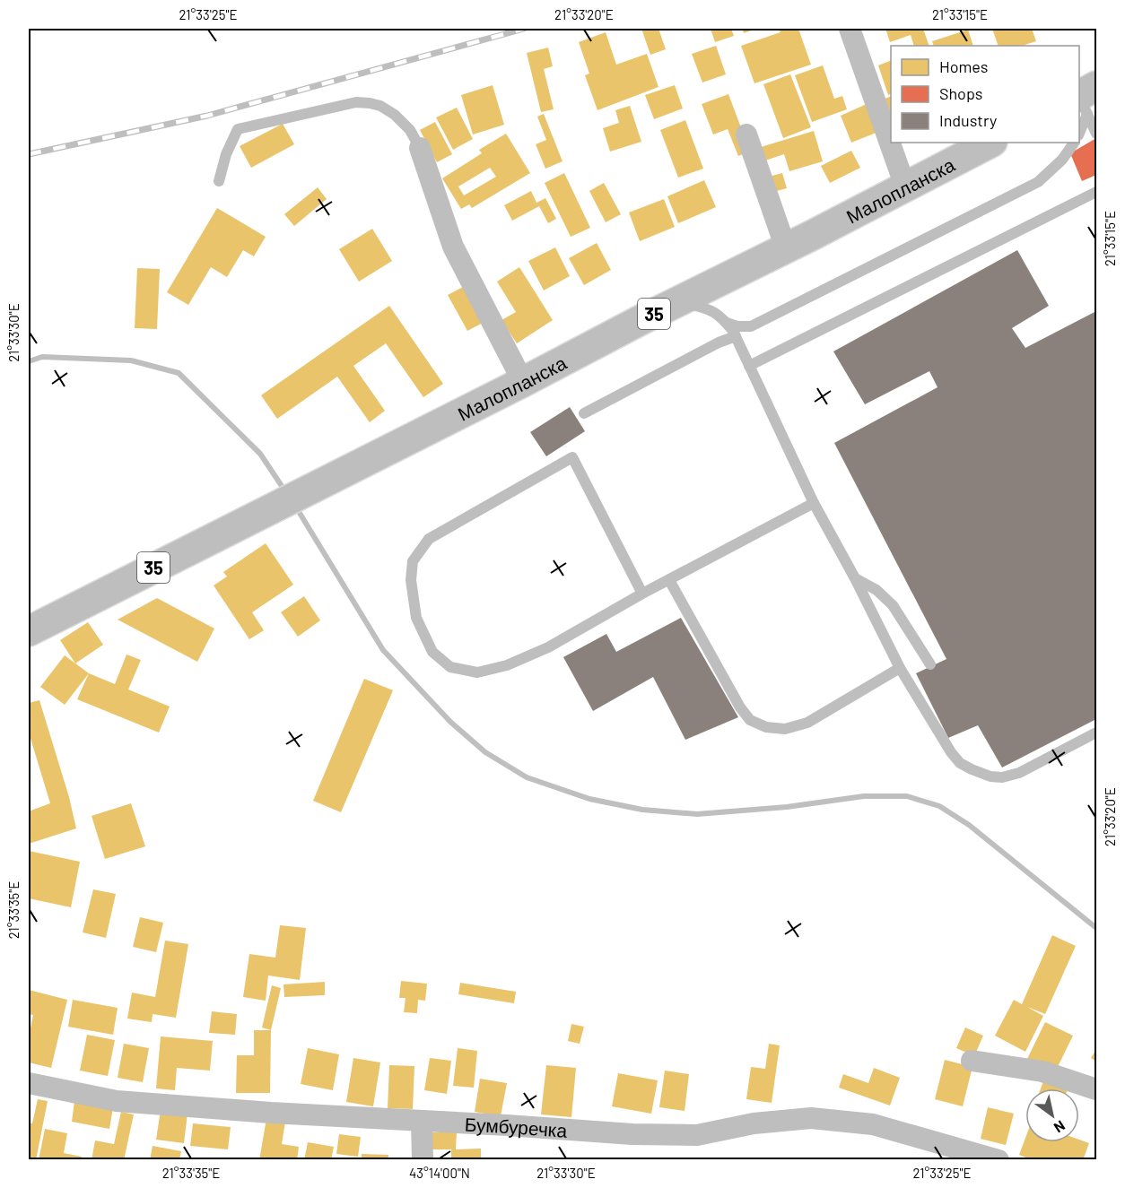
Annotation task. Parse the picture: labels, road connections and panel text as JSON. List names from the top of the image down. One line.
{"streets":{"main road":["Малопланска","35"],"street":["Бумбуречка"]},"legend":["Homes","Shops","Industry"],"north":"bottom right","coordinates":["21°33'25\"E","21°33'20\"E","21°33'15\"E","21°33'30\"E","21°33'35\"E","43°14'00\"N"]}
